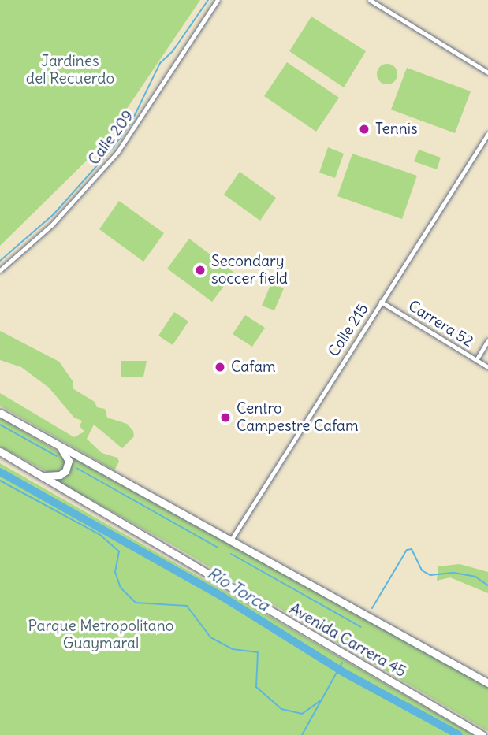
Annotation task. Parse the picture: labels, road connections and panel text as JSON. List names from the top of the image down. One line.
{"streets":{"highway":["Avenida Carrera 45"],"street":["Calle 209","Carrera 52","Calle 215"]},"crossings":[["Carrera 52","Calle 215"],["Calle 215","Avenida Carrera 45"]],"water":["Río Torca"],"parks":["Jardines del Recuerdo","Parque Metropolitano Guaymaral"],"places":["Tennis","Secondary soccer field","Cafam","Centro Campestre Cafam"]}
